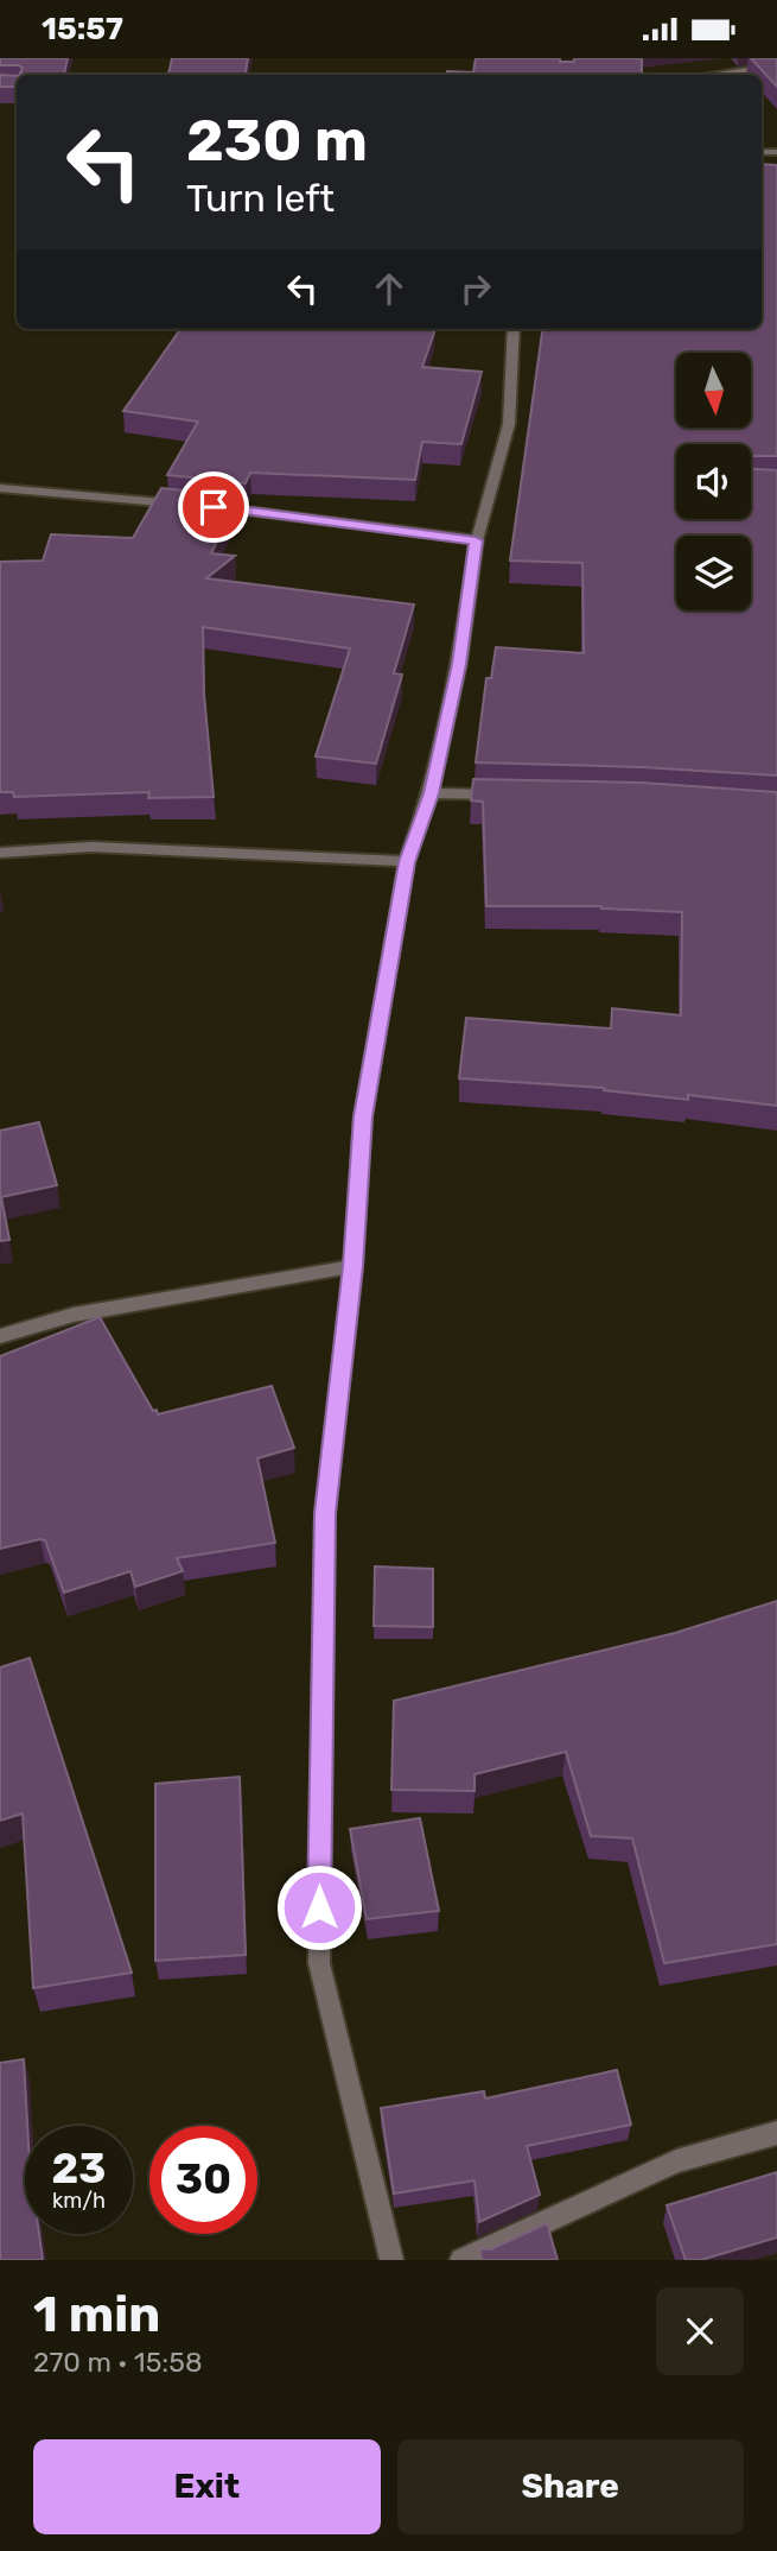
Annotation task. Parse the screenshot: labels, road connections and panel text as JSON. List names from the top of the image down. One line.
{"north":"bottom","page":{"status":"15:57","turn":["230 m","Turn left"],"speed":"23 km/h","limit":"30","heading":["1 min","270 m · 15:58"],"buttons":["Exit","Share"]}}
